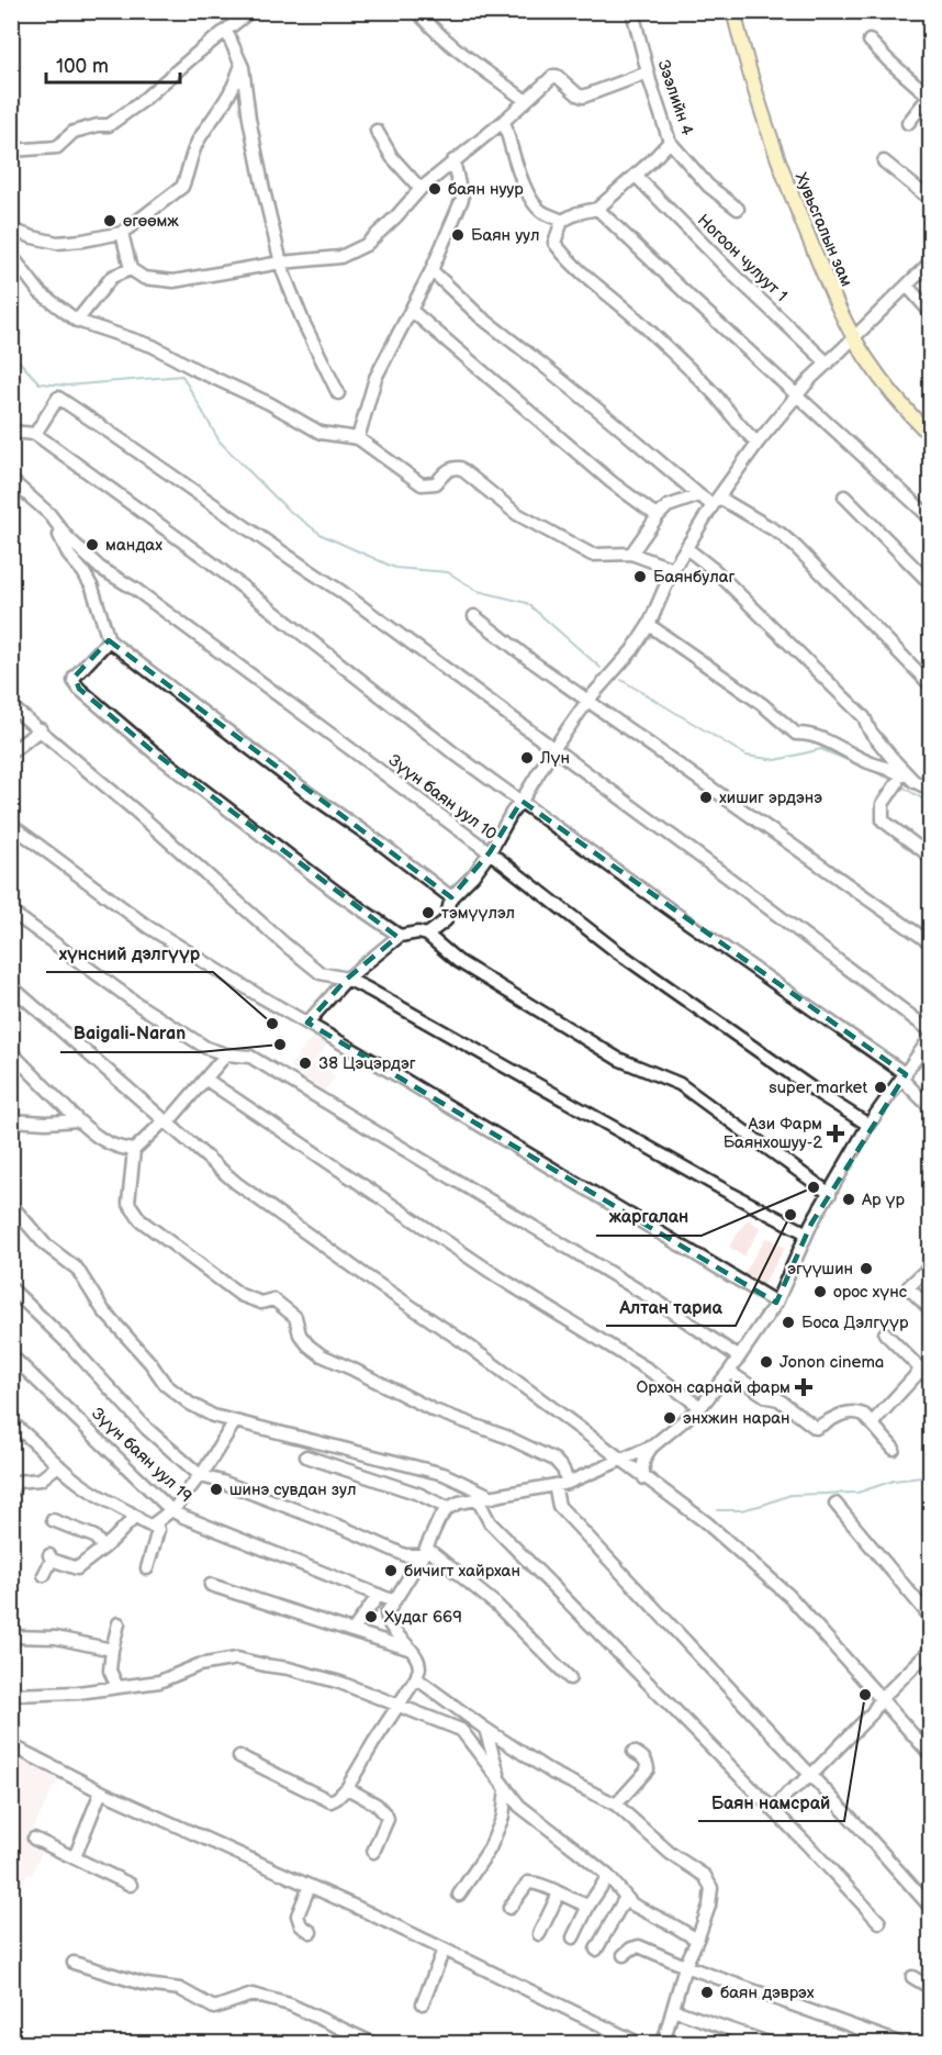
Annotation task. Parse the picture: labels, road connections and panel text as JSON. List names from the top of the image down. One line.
{"streets":{"main road":["Хувьсгалын зам"],"street":["Зээлийн 4","Ногоон чулуут 1","Зүүн баян уул 10","Зүүн баян уул 19"]},"places":{"other":["баян нуур","өгөөмж","Баян уул","мандах","Баянбулаг","Лүн","хишиг эрдэнэ","тэмүүлэл","хүнсний дэлгүүр","Baigali-Naran","38 Цэцэрдэг","super market","жаргалан","Ар үр","Алтан тариа","эгүүшин","орос хүнс","Боса Дэлгүүр","Jonon cinema","энхжин наран","шинэ сувдан зул","бичигт хайрхан","Худаг 669","Баян намсрай","баян дэврэх"],"health":["Ази Фарм Баянхошуу-2","Орхон сарнай фарм"]},"scale_bar":"100 m"}
